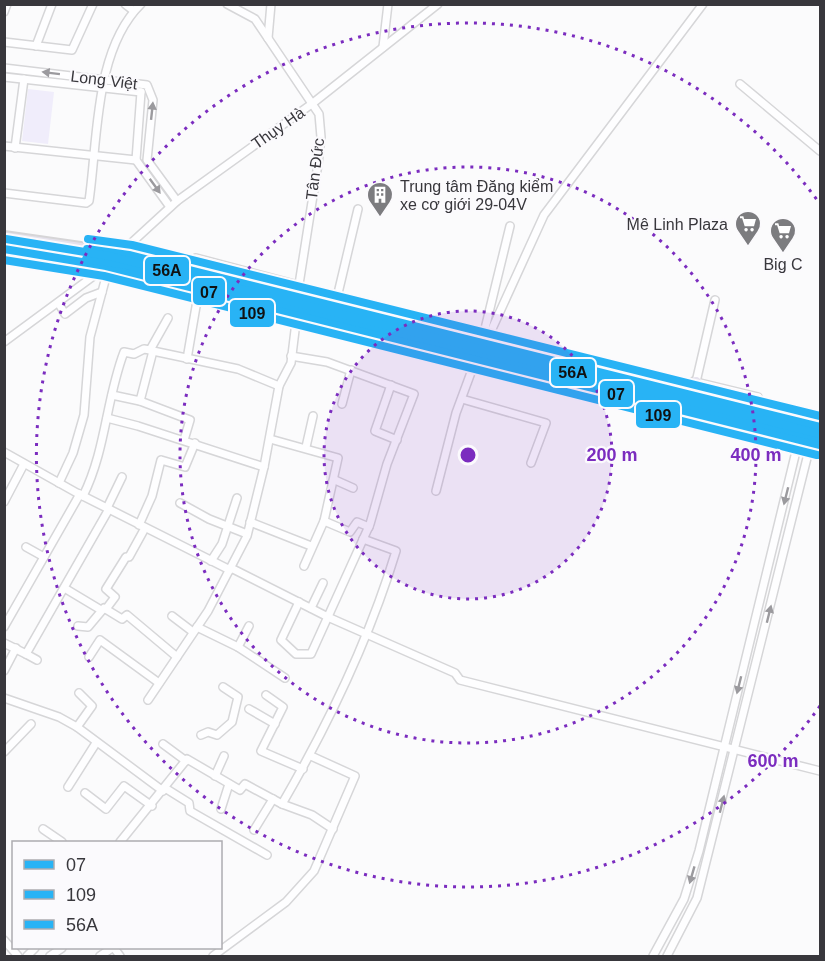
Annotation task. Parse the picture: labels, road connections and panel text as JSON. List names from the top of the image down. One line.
{"streets":{"street":["Long Việt","Thụy Hà","Tân Đức"]},"crossings":[["Long Việt","Thụy Hà"],["Thụy Hà","Tân Đức"]],"one_way":["Long Việt"],"places":{"building":["Trung tâm Đăng kiểm xe cơ giới 29-04V"],"supermarket":["Mê Linh Plaza","Big C"]},"lines":["transit line 56A","transit line 07","transit line 109"],"legend":["07","109","56A"],"rings":["200 m","400 m","600 m"]}
